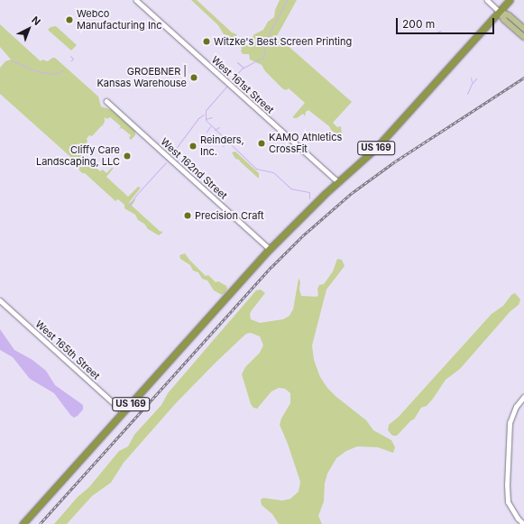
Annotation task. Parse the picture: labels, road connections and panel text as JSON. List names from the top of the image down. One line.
{"streets":{"highway":["US 169"],"street":["West 161st Street","West 162nd Street","West 165th Street"]},"crossings":[["West 161st Street","US 169"],["US 169","West 162nd Street"],["US 169","West 165th Street"]],"places":["Webco Manufacturing Inc","Witzke's Best Screen Printing","GROEBNER | Kansas Warehouse","KAMO Athletics CrossFit","Reinders, Inc.","Cliffy Care Landscaping, LLC","Precision Craft"],"scale_bar":"200 m","north":"top right"}
